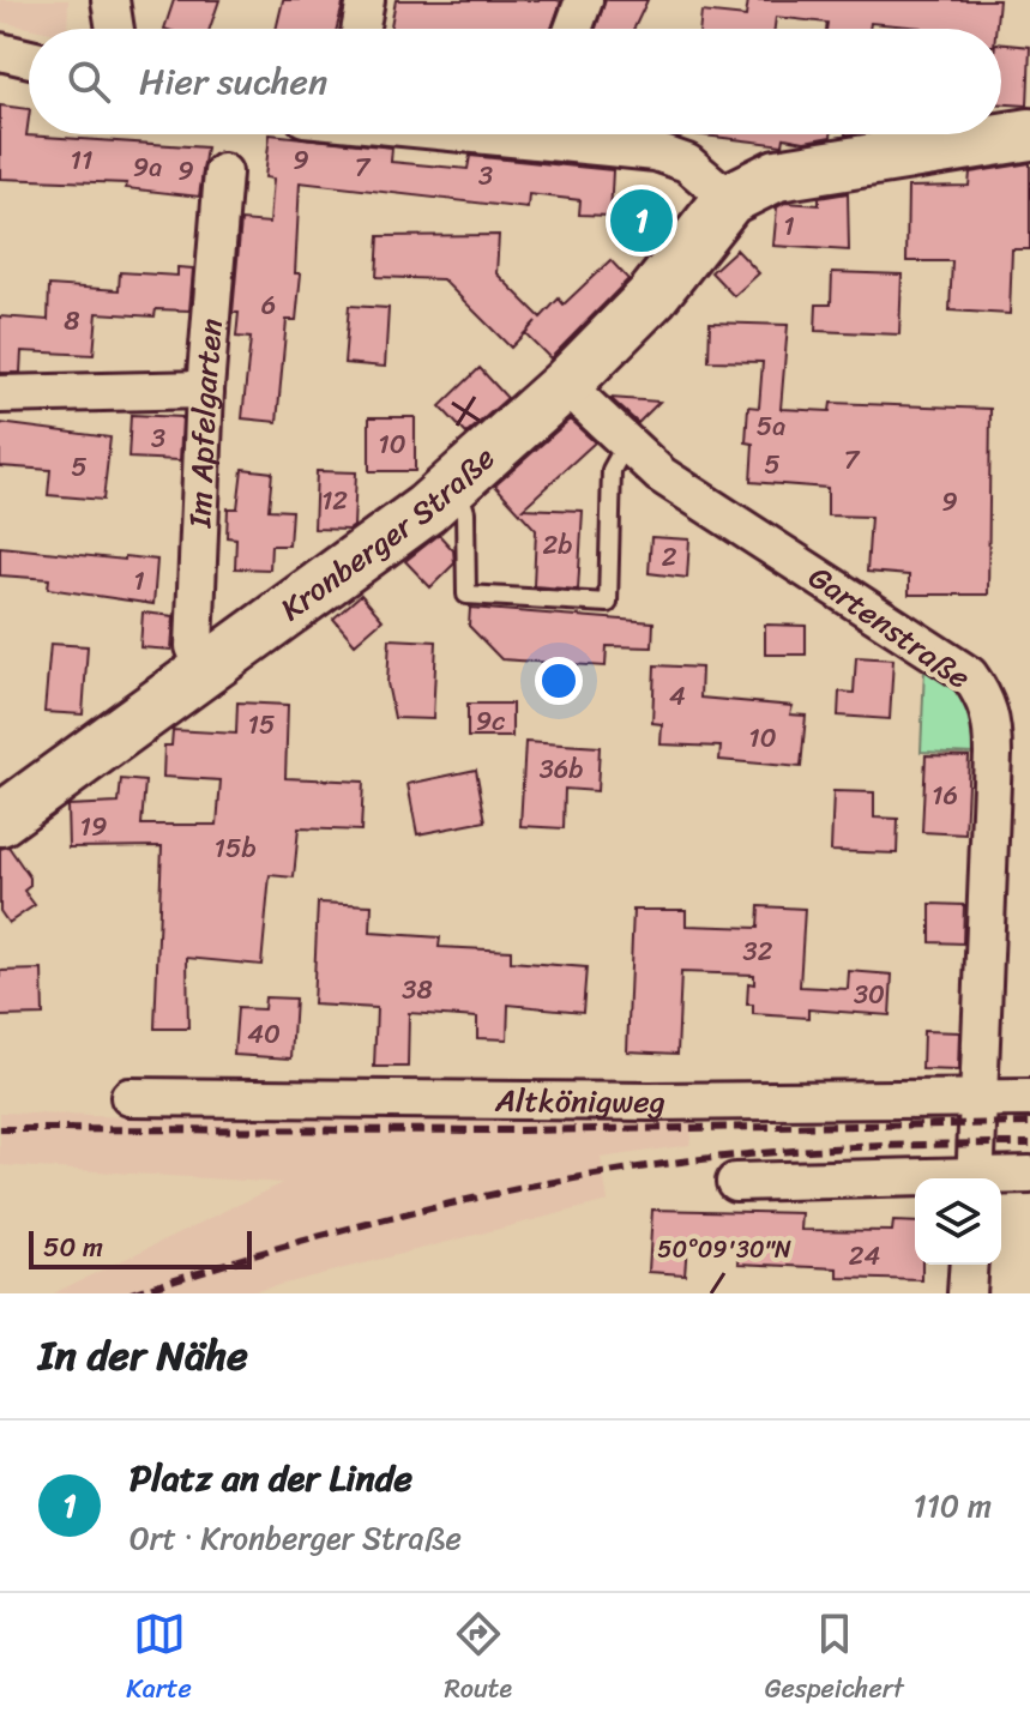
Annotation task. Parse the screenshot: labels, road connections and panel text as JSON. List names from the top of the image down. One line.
{"streets":{"street":["Im Apfelgarten","Kronberger Straße","Gartenstraße","Altkönigweg"]},"crossings":[["Im Apfelgarten","Kronberger Straße"],["Kronberger Straße","Gartenstraße"],["Gartenstraße","Altkönigweg"]],"house_numbers":["11","9","9a","7","9","3","1","6","8","5a","3","10","7","5","5","12","9","2b","2","1","4","9c","15","10","36b","16","19","15b","32","38","30","40","24"],"scale_bar":"50 m","page":{"search":"Hier suchen","pins":"1","scale":"50 m","heading":"In der Nähe","list":[{"mark":"1","name":"Platz an der Linde","note":"Ort · Kronberger Straße","value":"110 m"}],"nav":["Karte","Route","Gespeichert"]},"coordinates":["50°09'30\"N"]}
